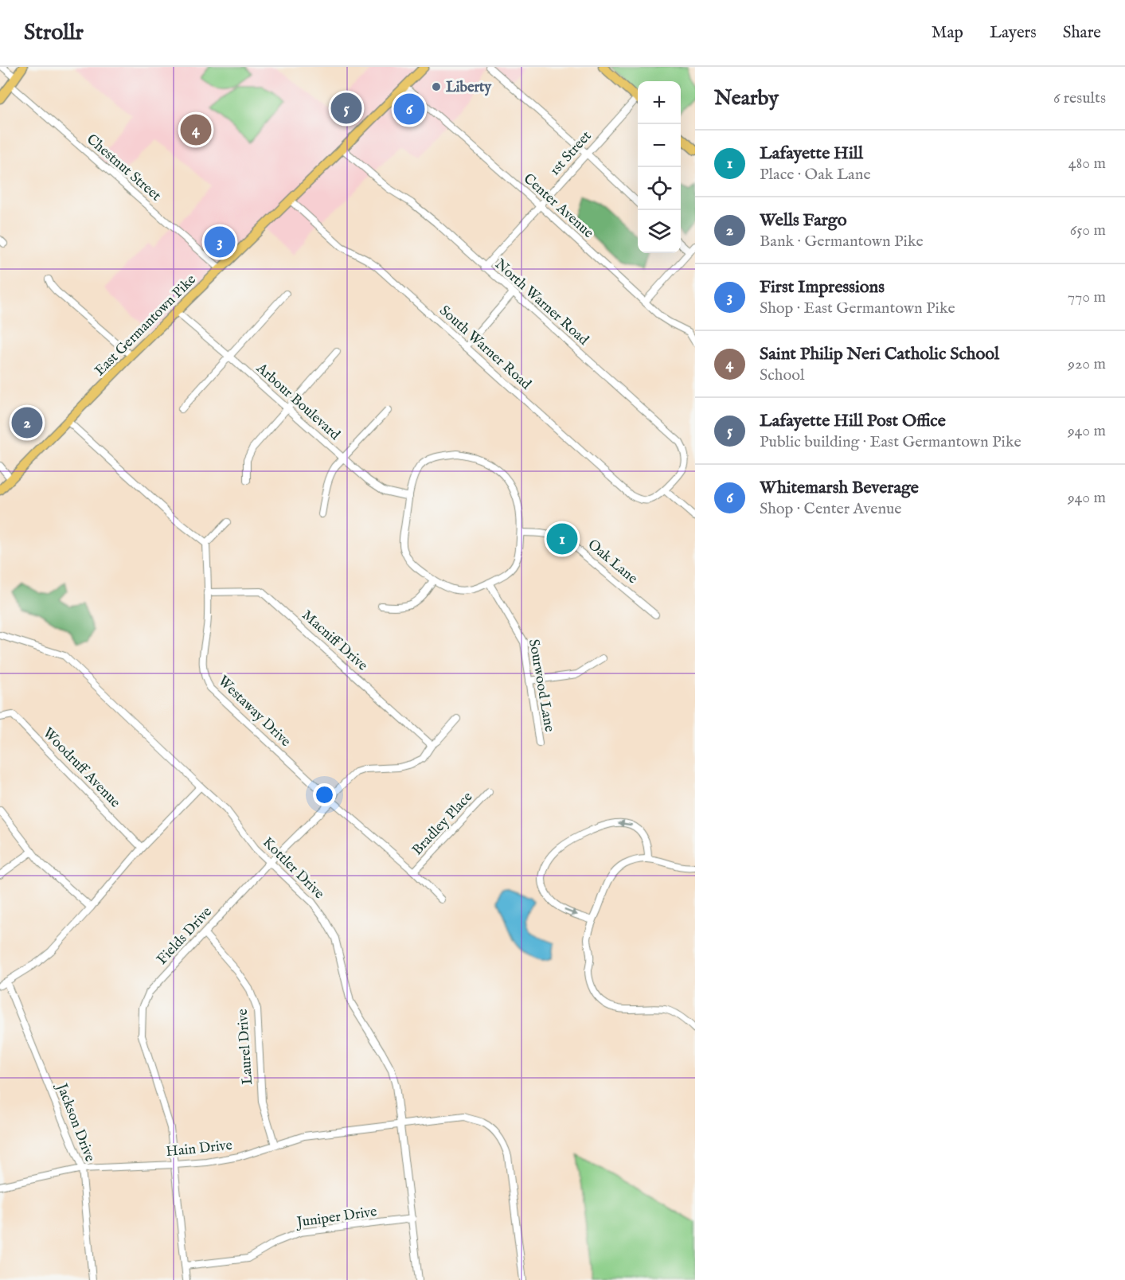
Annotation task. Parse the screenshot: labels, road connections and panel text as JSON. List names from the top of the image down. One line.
{"streets":{"main road":["East Germantown Pike"],"street":["1st Street","Chestnut Street","Center Avenue","North Warner Road","South Warner Road","Arbour Boulevard","Oak Lane","Macniff Drive","Sourwood Lane","Westaway Drive","Woodruff Avenue","Bradley Place","Kottler Drive","Fields Drive","Laurel Drive","Jackson Drive","Hain Drive","Juniper Drive"]},"crossings":[["1st Street","Center Avenue"],["1st Street","North Warner Road"],["Chestnut Street","East Germantown Pike"],["Center Avenue","East Germantown Pike"],["North Warner Road","East Germantown Pike"],["North Warner Road","South Warner Road"],["East Germantown Pike","South Warner Road"],["East Germantown Pike","Arbour Boulevard"],["Arbour Boulevard","Oak Lane"],["Arbour Boulevard","Sourwood Lane"],["Oak Lane","Sourwood Lane"],["Macniff Drive","Westaway Drive"],["Macniff Drive","Fields Drive"],["Westaway Drive","Bradley Place"],["Westaway Drive","Fields Drive"],["Kottler Drive","Fields Drive"],["Kottler Drive","Hain Drive"],["Kottler Drive","Juniper Drive"],["Fields Drive","Laurel Drive"],["Fields Drive","Hain Drive"],["Fields Drive","Juniper Drive"],["Laurel Drive","Hain Drive"],["Jackson Drive","Hain Drive"]],"places":["Liberty"],"page":{"header":"Strollr","nav":["Map","Layers","Share"],"heading":["Nearby","6 results"],"map_buttons":["+","−"],"pins":["5","6","4","3","2","1"],"list":[{"mark":"1","name":"Lafayette Hill","note":"Place · Oak Lane","value":"480 m"},{"mark":"2","name":"Wells Fargo","note":"Bank · Germantown Pike","value":"650 m"},{"mark":"3","name":"First Impressions","note":"Shop · East Germantown Pike","value":"770 m"},{"mark":"4","name":"Saint Philip Neri Catholic School","note":"School","value":"920 m"},{"mark":"5","name":"Lafayette Hill Post Office","note":"Public building · East Germantown Pike","value":"940 m"},{"mark":"6","name":"Whitemarsh Beverage","note":"Shop · Center Avenue","value":"940 m"}]}}
